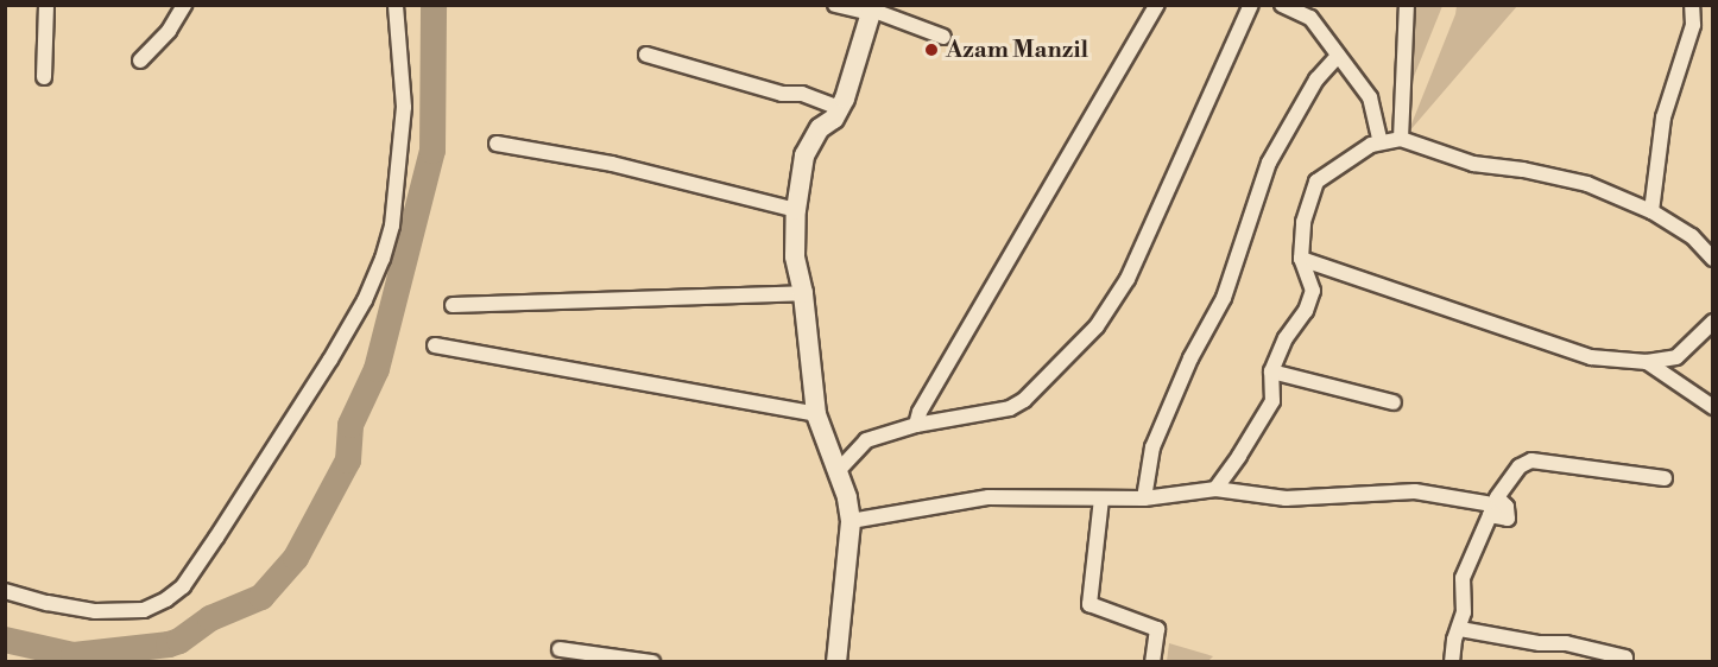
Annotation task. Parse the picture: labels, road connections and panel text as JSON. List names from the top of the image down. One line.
{"places":["Azam Manzil"]}
